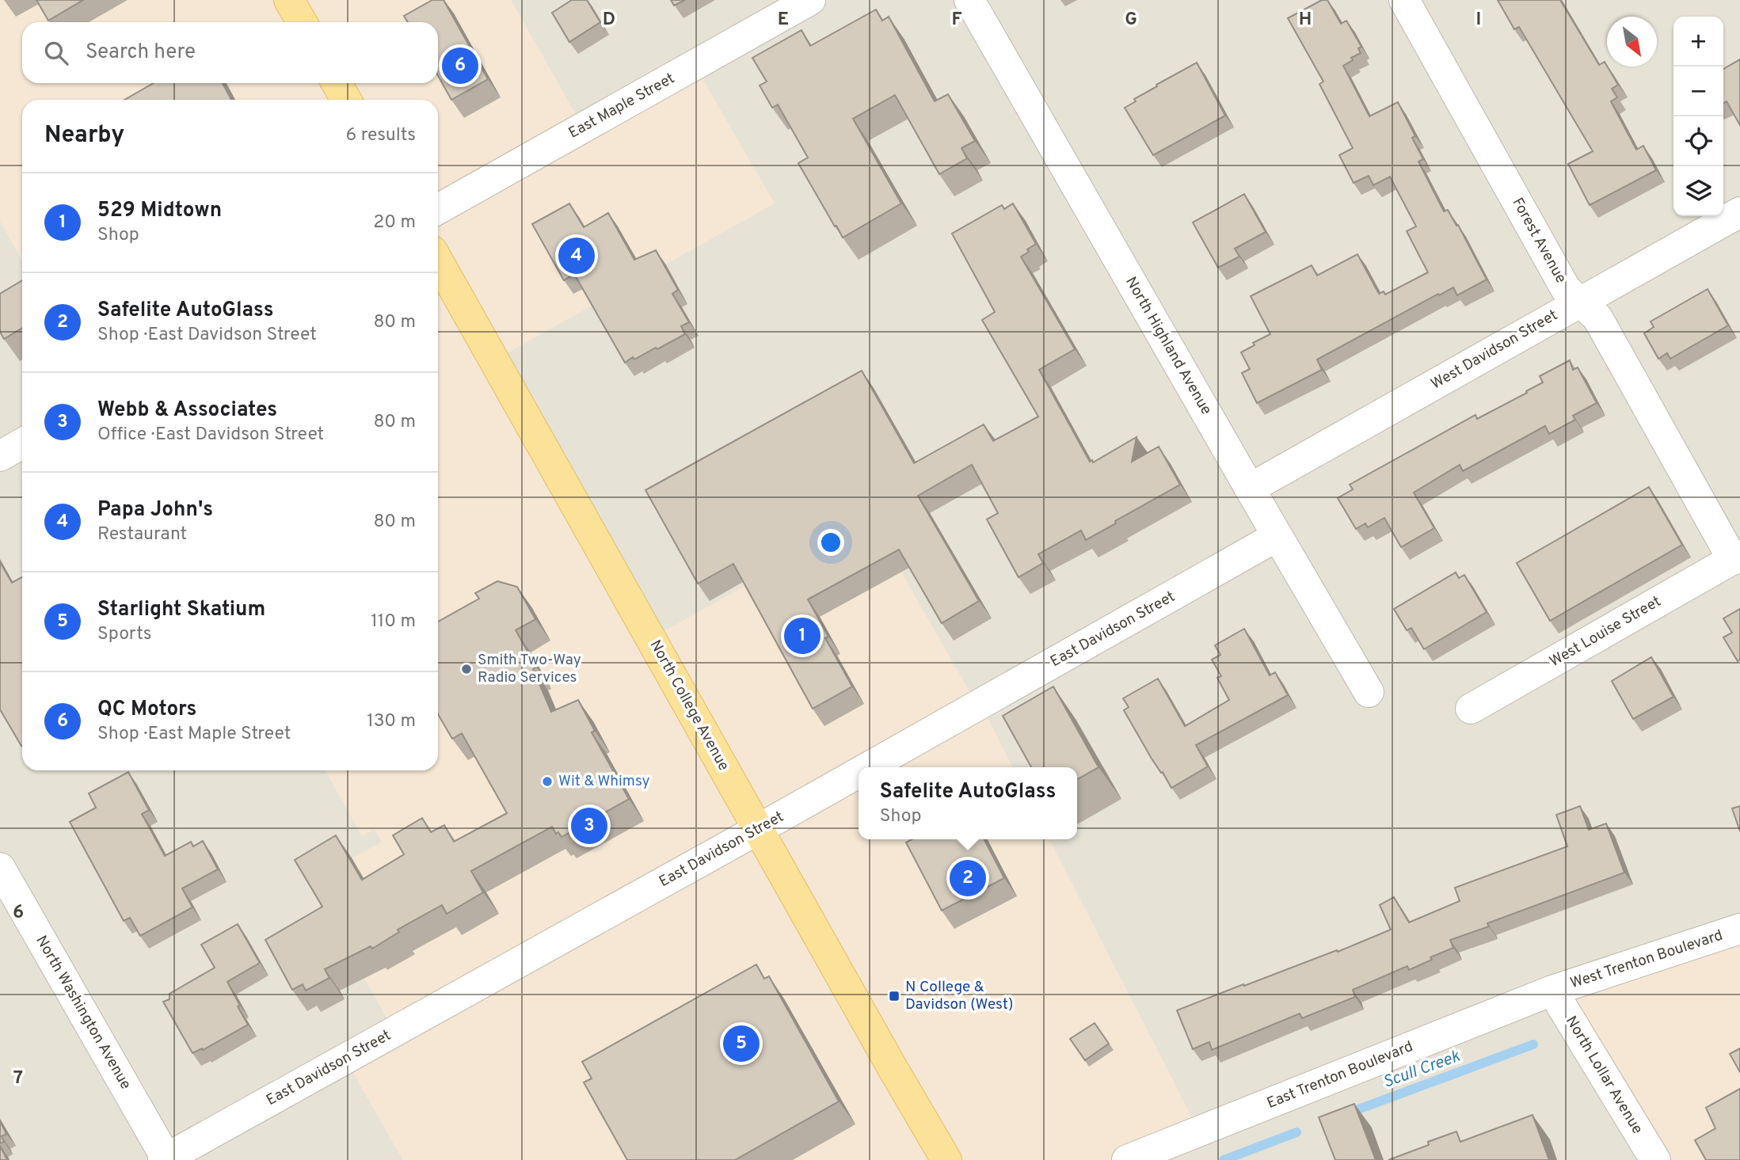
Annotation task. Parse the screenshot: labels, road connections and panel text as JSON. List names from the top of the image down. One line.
{"streets":{"main road":["North College Avenue"],"street":["East Maple Street","Forest Avenue","North Highland Avenue","West Davidson Street","East Davidson Street","West Louise Street","West Trenton Boulevard","North Washington Avenue","East Trenton Boulevard","North Lollar Avenue"]},"crossings":[["Forest Avenue","West Davidson Street"],["Forest Avenue","West Louise Street"],["North Highland Avenue","West Davidson Street"],["North Highland Avenue","East Davidson Street"],["East Davidson Street","North College Avenue"],["East Davidson Street","North Washington Avenue"],["West Trenton Boulevard","East Trenton Boulevard"],["West Trenton Boulevard","North Lollar Avenue"],["East Trenton Boulevard","North Lollar Avenue"]],"water":["Scull Creek"],"places":{"other":["Smith Two-Way Radio Services","Wit & Whimsy"],"transit":["N College & Davidson (West)"]},"north":"bottom right","page":{"map_buttons":["+","−"],"search":"Search here","pins":["6","4","1","3","2","5"],"heading":["Nearby","6 results"],"list":[{"mark":"1","name":"529 Midtown","note":"Shop","value":"20 m"},{"mark":"2","name":"Safelite AutoGlass","note":"Shop · East Davidson Street","value":"80 m"},{"mark":"3","name":"Webb & Associates","note":"Office · East Davidson Street","value":"80 m"},{"mark":"4","name":"Papa John's","note":"Restaurant","value":"80 m"},{"mark":"5","name":"Starlight Skatium","note":"Sports","value":"110 m"},{"mark":"6","name":"QC Motors","note":"Shop · East Maple Street","value":"130 m"}],"popup":["Safelite AutoGlass","Shop"]},"grid":{"columns":["D","E","F","G","H","I"],"rows":["6","7"]}}
